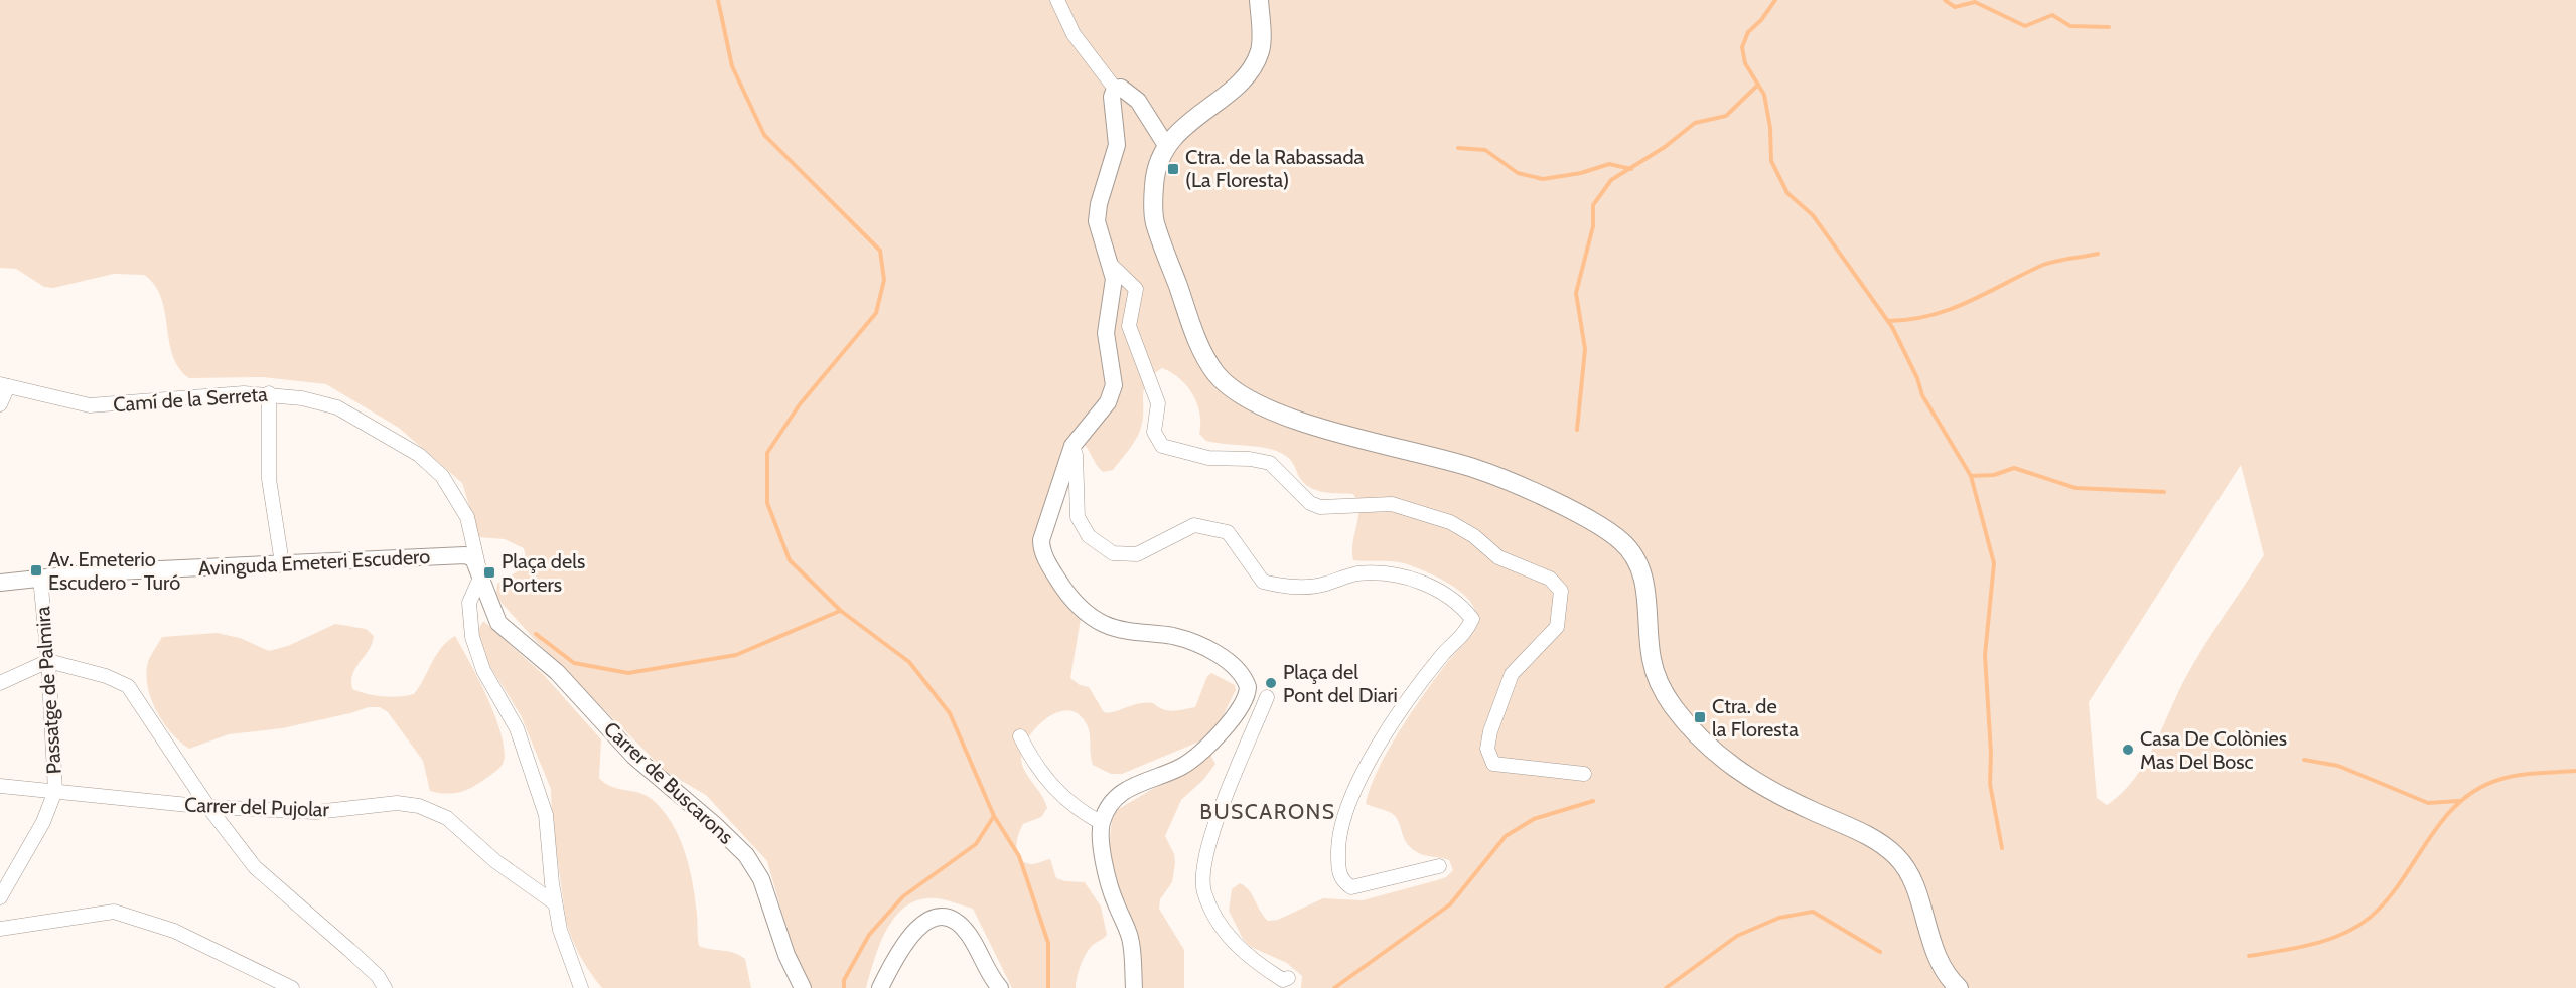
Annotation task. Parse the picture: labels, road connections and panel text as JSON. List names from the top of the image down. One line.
{"streets":{"street":["Camí de la Serreta","Avinguda Emeteri Escudero","Passatge de Palmira","Carrer de Buscarons","Carrer del Pujolar"]},"crossings":[["Camí de la Serreta","Avinguda Emeteri Escudero"],["Camí de la Serreta","Carrer de Buscarons"],["Avinguda Emeteri Escudero","Passatge de Palmira"],["Avinguda Emeteri Escudero","Carrer de Buscarons"],["Passatge de Palmira","Carrer del Pujolar"]],"districts":["BUSCARONS"],"places":{"transit":["Ctra. de la Rabassada (La Floresta)","Av. Emeterio Escudero - Turó","Plaça dels Porters","Ctra. de la Floresta"],"other":["Plaça del Pont del Diari","Casa De Colònies Mas Del Bosc"]}}
